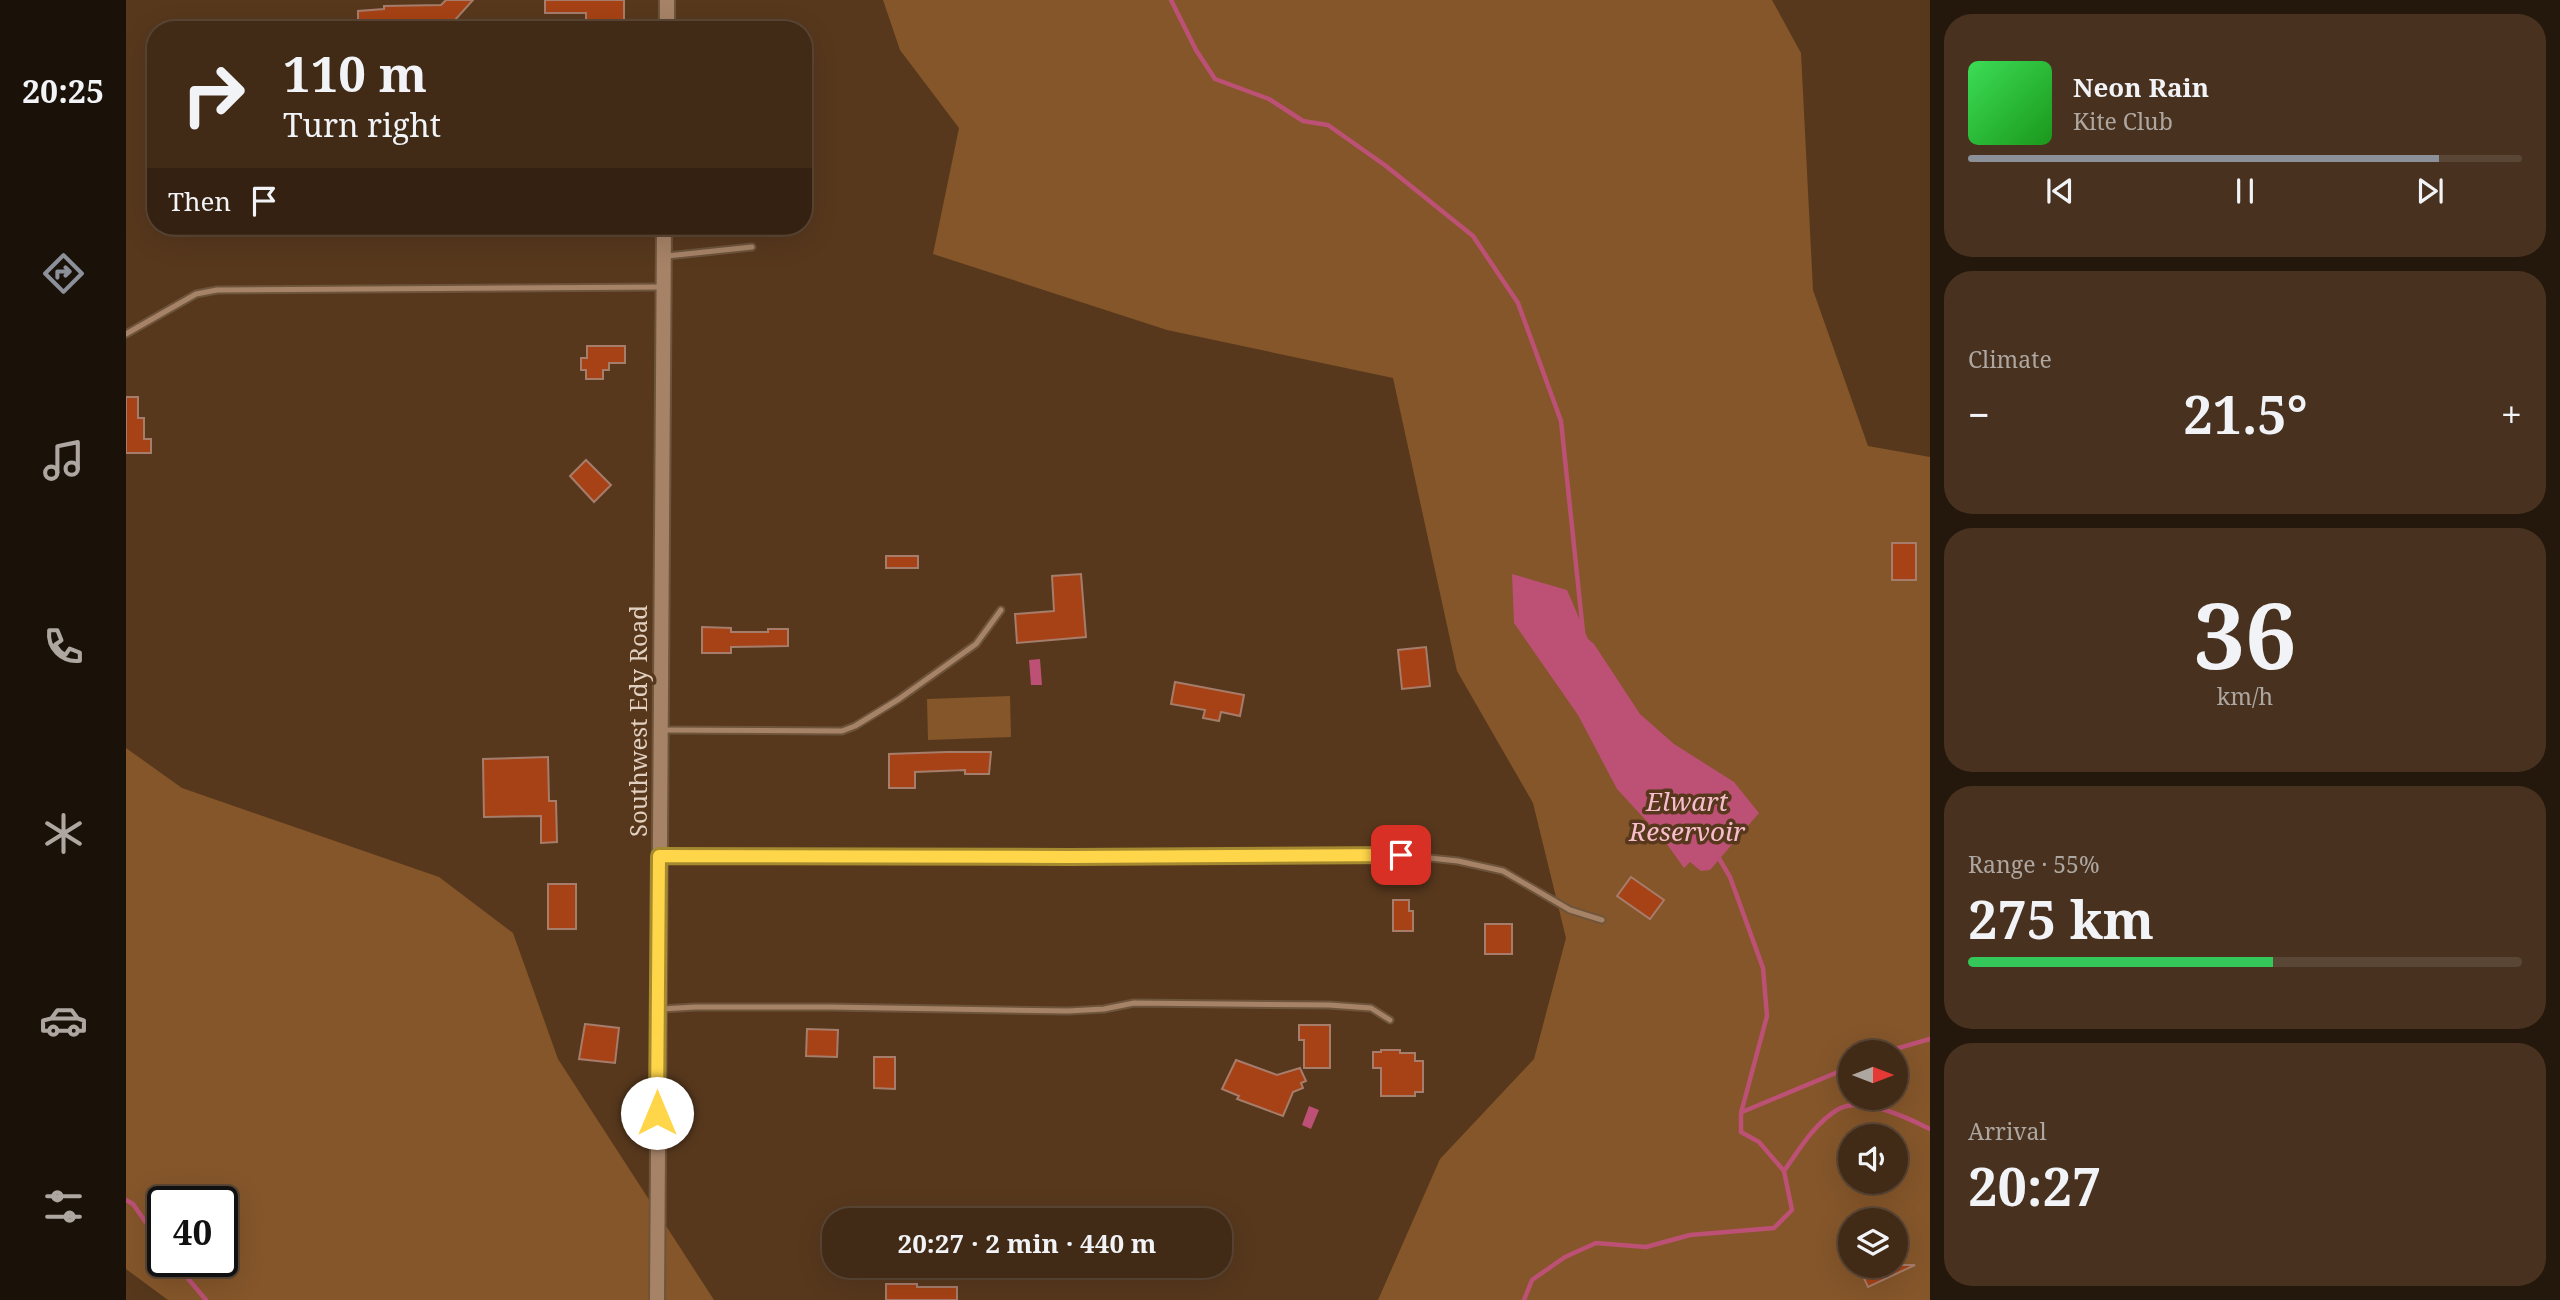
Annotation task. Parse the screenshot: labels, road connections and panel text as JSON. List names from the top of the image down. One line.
{"streets":{"street":["Southwest Edy Road"]},"water":["Elwart Reservoir"],"north":"right","page":{"tabs":"20:25","turn":["110 m","Turn right"],"song":["Neon Rain","Kite Club"],"then":"Then","tile":["Climate",["36","km/h"],["Range · 55%","275 km"],["Arrival","20:27"]],"heat":["−","21.5°","+"],"limit":"40","trip":"20:27 · 2 min · 440 m"}}
